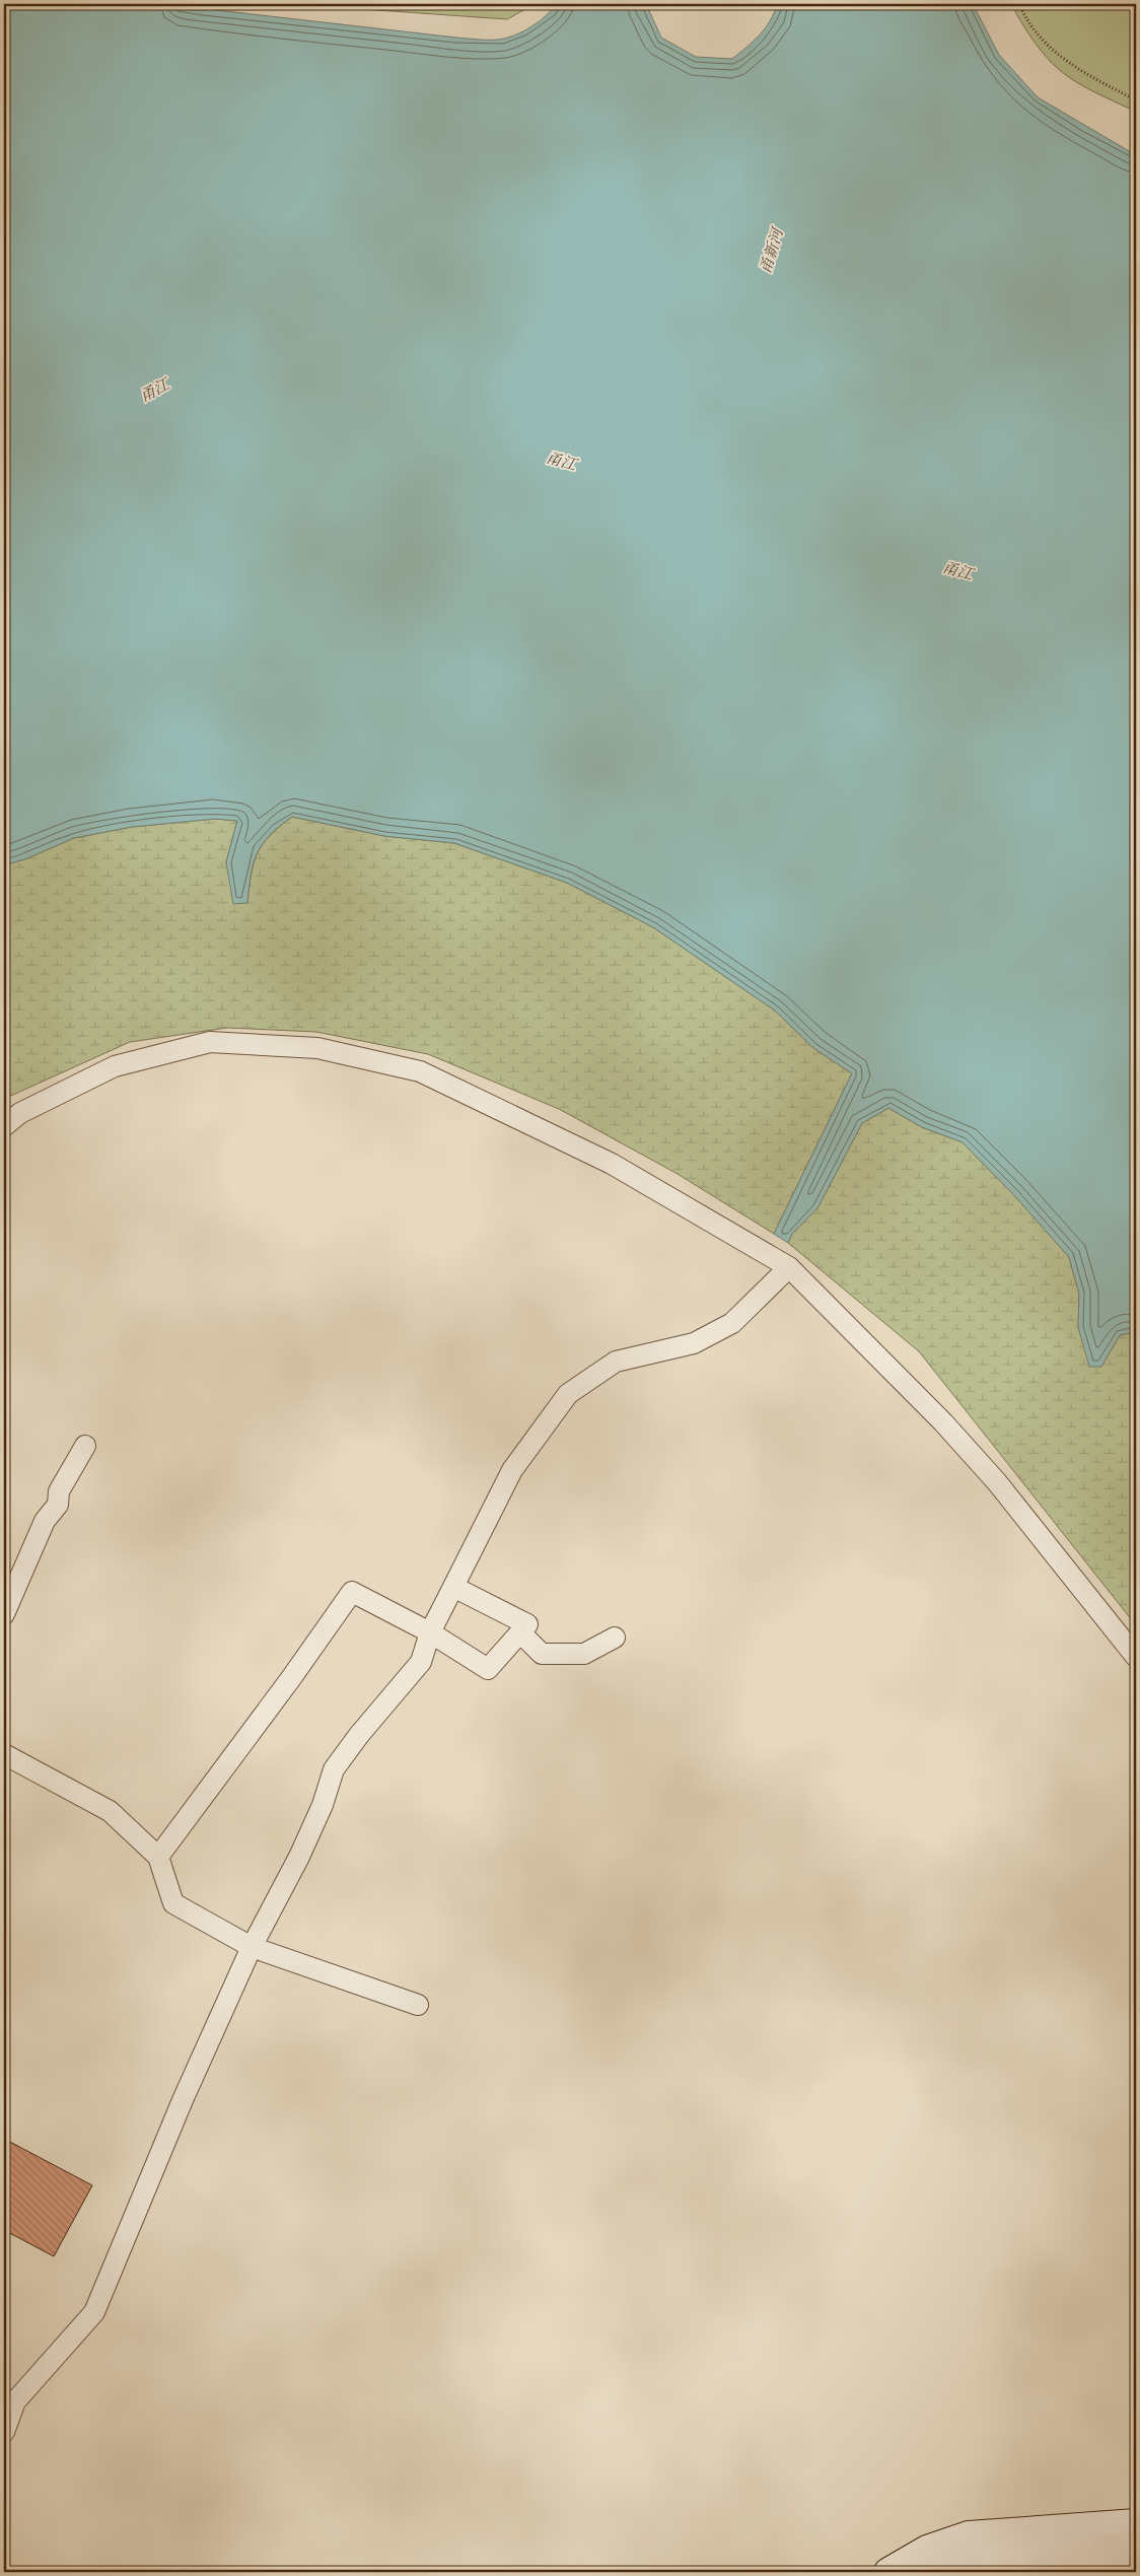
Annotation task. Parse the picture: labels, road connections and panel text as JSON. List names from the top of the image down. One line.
{"water":["甬新河","甬江"]}
